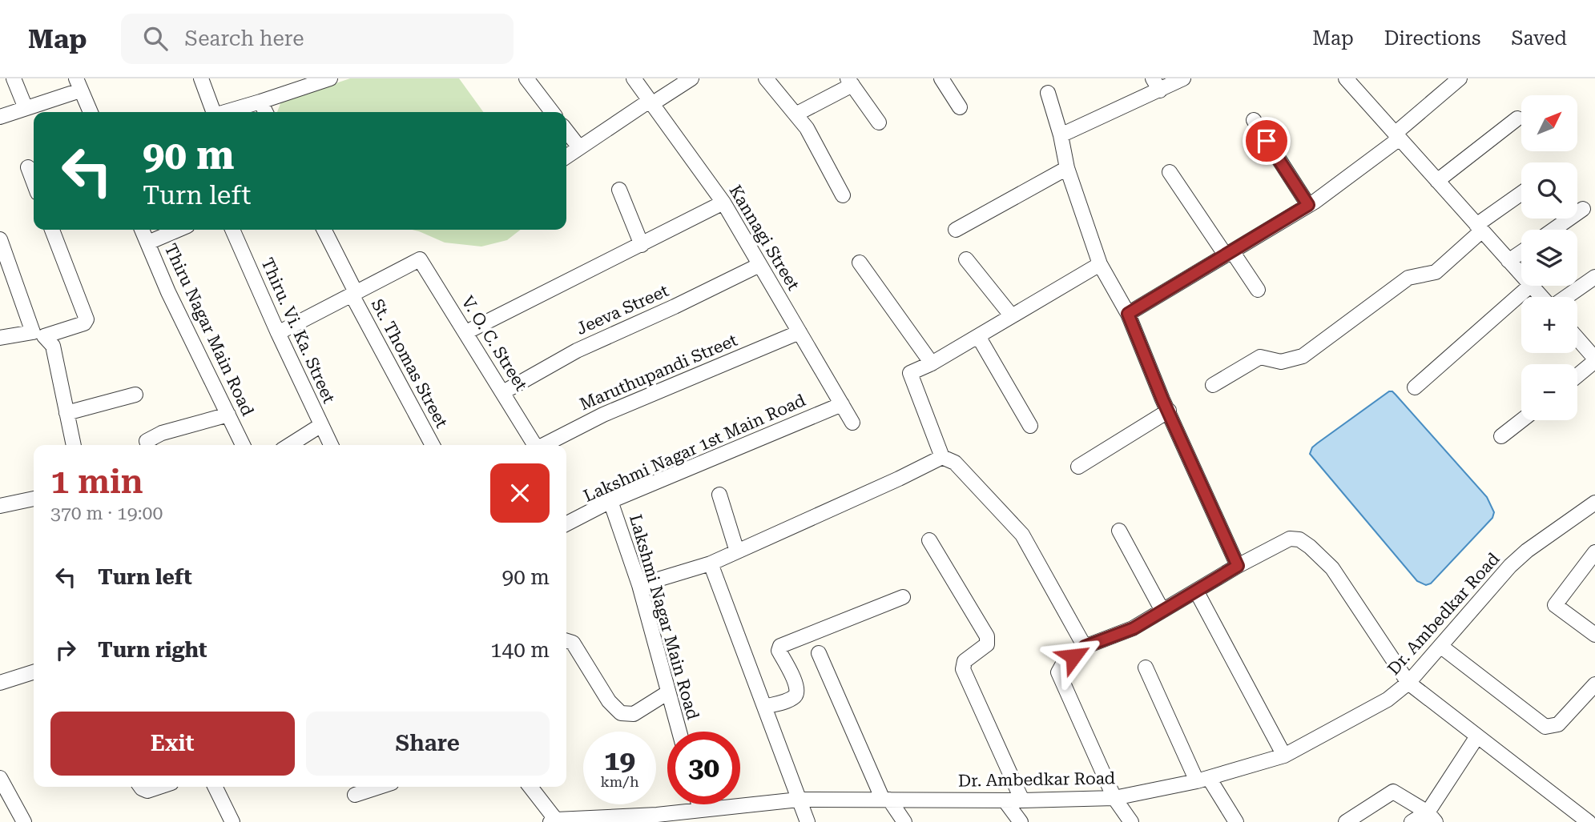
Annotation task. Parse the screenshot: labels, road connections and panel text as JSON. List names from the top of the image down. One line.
{"streets":{"street":["Kannagi Street","Jeeva Street","Thiru Nagar Main Road","Thiru. Vi. Ka. Street","V. O. C. Street","St. Thomas Street","Maruthupandi Street","Lakshmi Nagar 1st Main Road","Dr. Ambedkar Road","Lakshmi Nagar Main Road"]},"crossings":[["Kannagi Street","Jeeva Street"],["Kannagi Street","Maruthupandi Street"],["Kannagi Street","Lakshmi Nagar 1st Main Road"],["Jeeva Street","V. O. C. Street"],["V. O. C. Street","St. Thomas Street"],["Lakshmi Nagar 1st Main Road","Lakshmi Nagar Main Road"]],"north":"top right","page":{"header":"Map","search":"Search here","nav":["Map","Directions","Saved"],"map_buttons":["+","−"],"turn":["90 m","Turn left"],"heading":["1 min","370 m · 19:00"],"list":[{"name":"Turn left","value":"90 m"},{"name":"Turn right","value":"140 m"}],"buttons":["Exit","Share"],"speed":"19 km/h","limit":"30"}}
